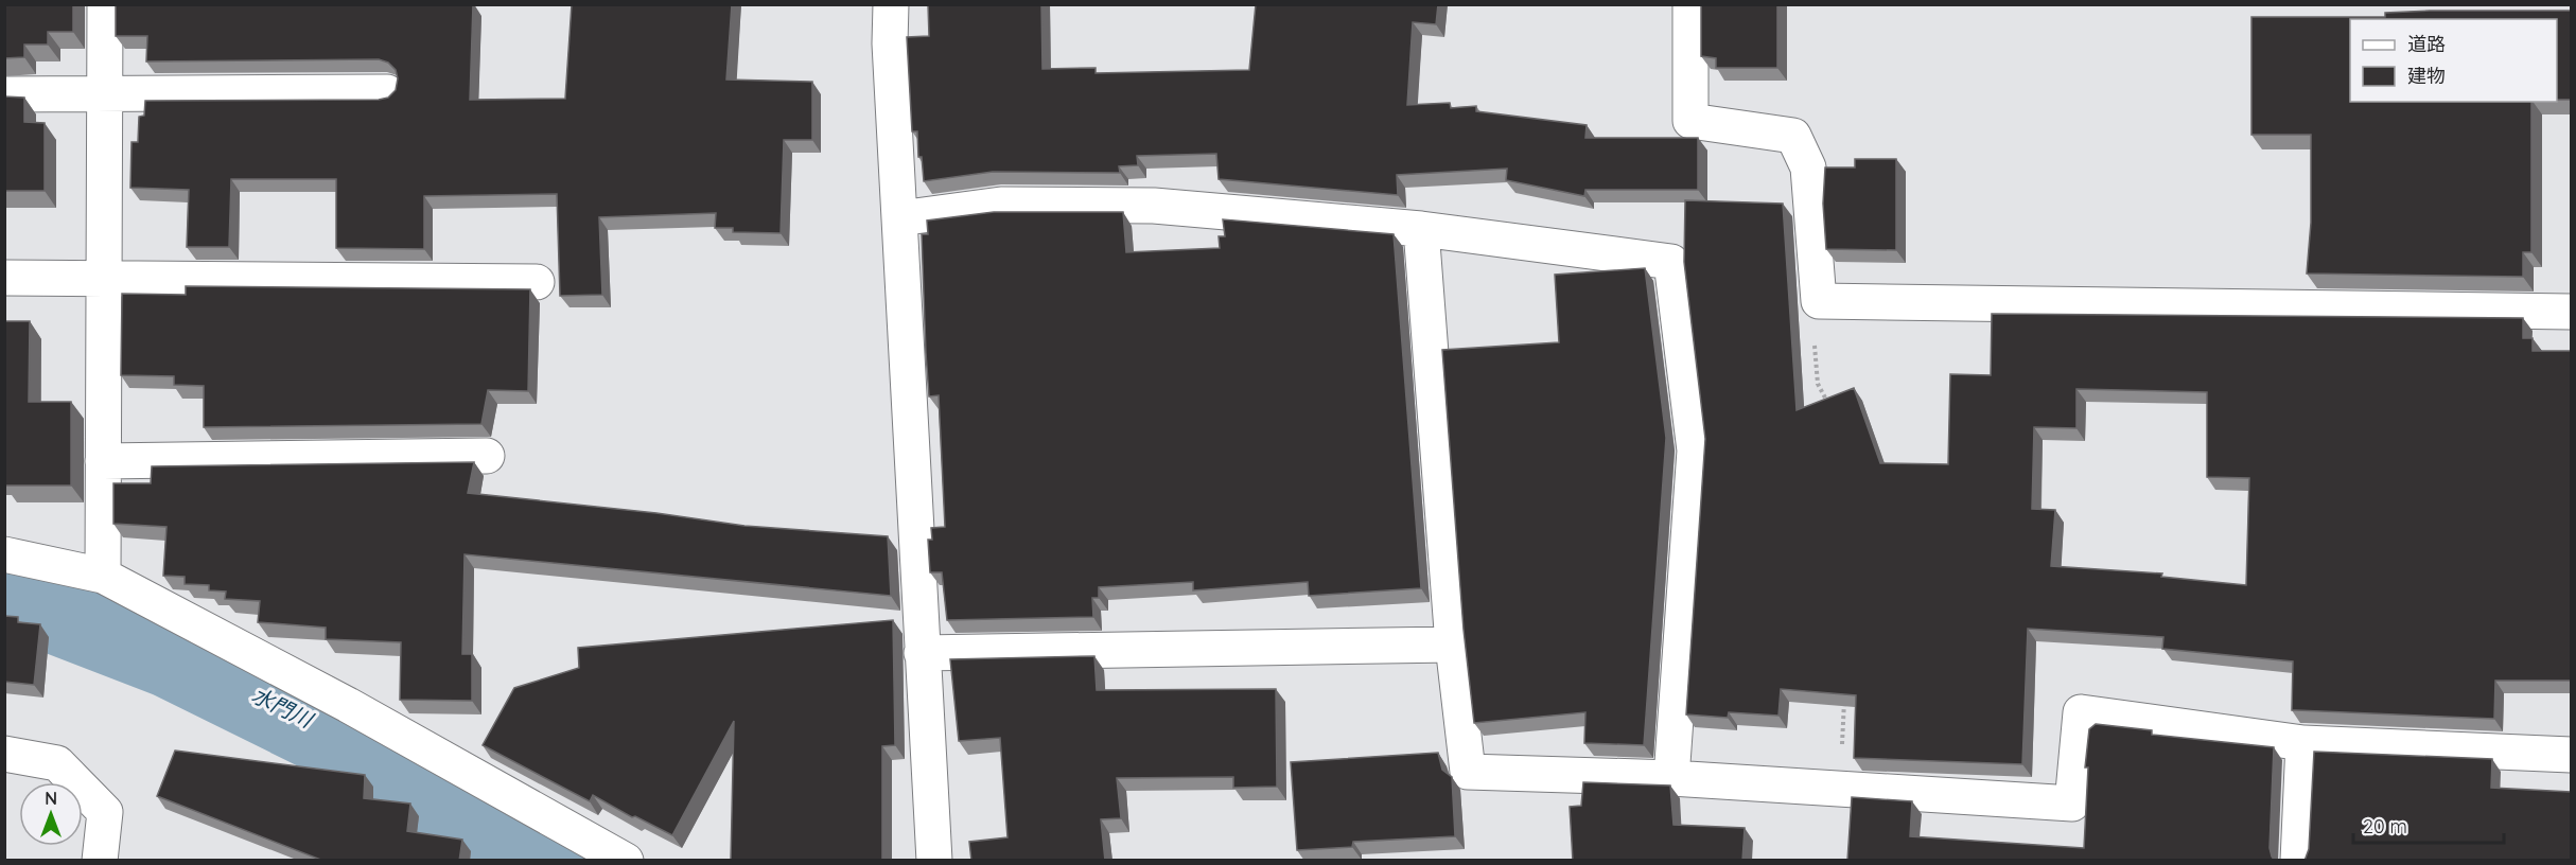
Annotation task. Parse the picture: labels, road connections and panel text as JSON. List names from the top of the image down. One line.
{"water":["水門川"],"legend":["道路","建物"],"scale_bar":"20 m","north":"top"}
